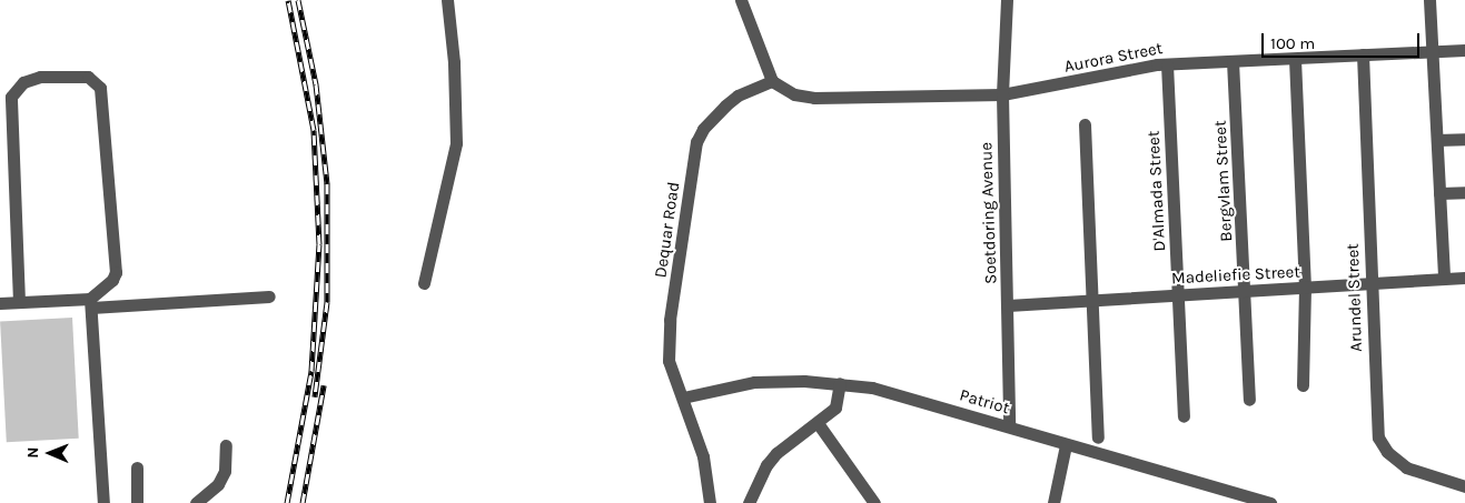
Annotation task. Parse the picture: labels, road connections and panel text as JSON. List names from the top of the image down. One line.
{"streets":{"street":["Aurora Street","Bergvlam Street","D'Almada Street","Soetdoring Avenue","Dequar Road","Madeliefie Street","Arundel Street","Patriot"]},"crossings":[["Aurora Street","Bergvlam Street"],["Aurora Street","D'Almada Street"],["Aurora Street","Soetdoring Avenue"],["Aurora Street","Dequar Road"],["Aurora Street","Arundel Street"],["Bergvlam Street","Madeliefie Street"],["D'Almada Street","Madeliefie Street"],["Soetdoring Avenue","Madeliefie Street"],["Soetdoring Avenue","Patriot"],["Dequar Road","Patriot"],["Madeliefie Street","Arundel Street"]],"scale_bar":"100 m","north":"left"}
